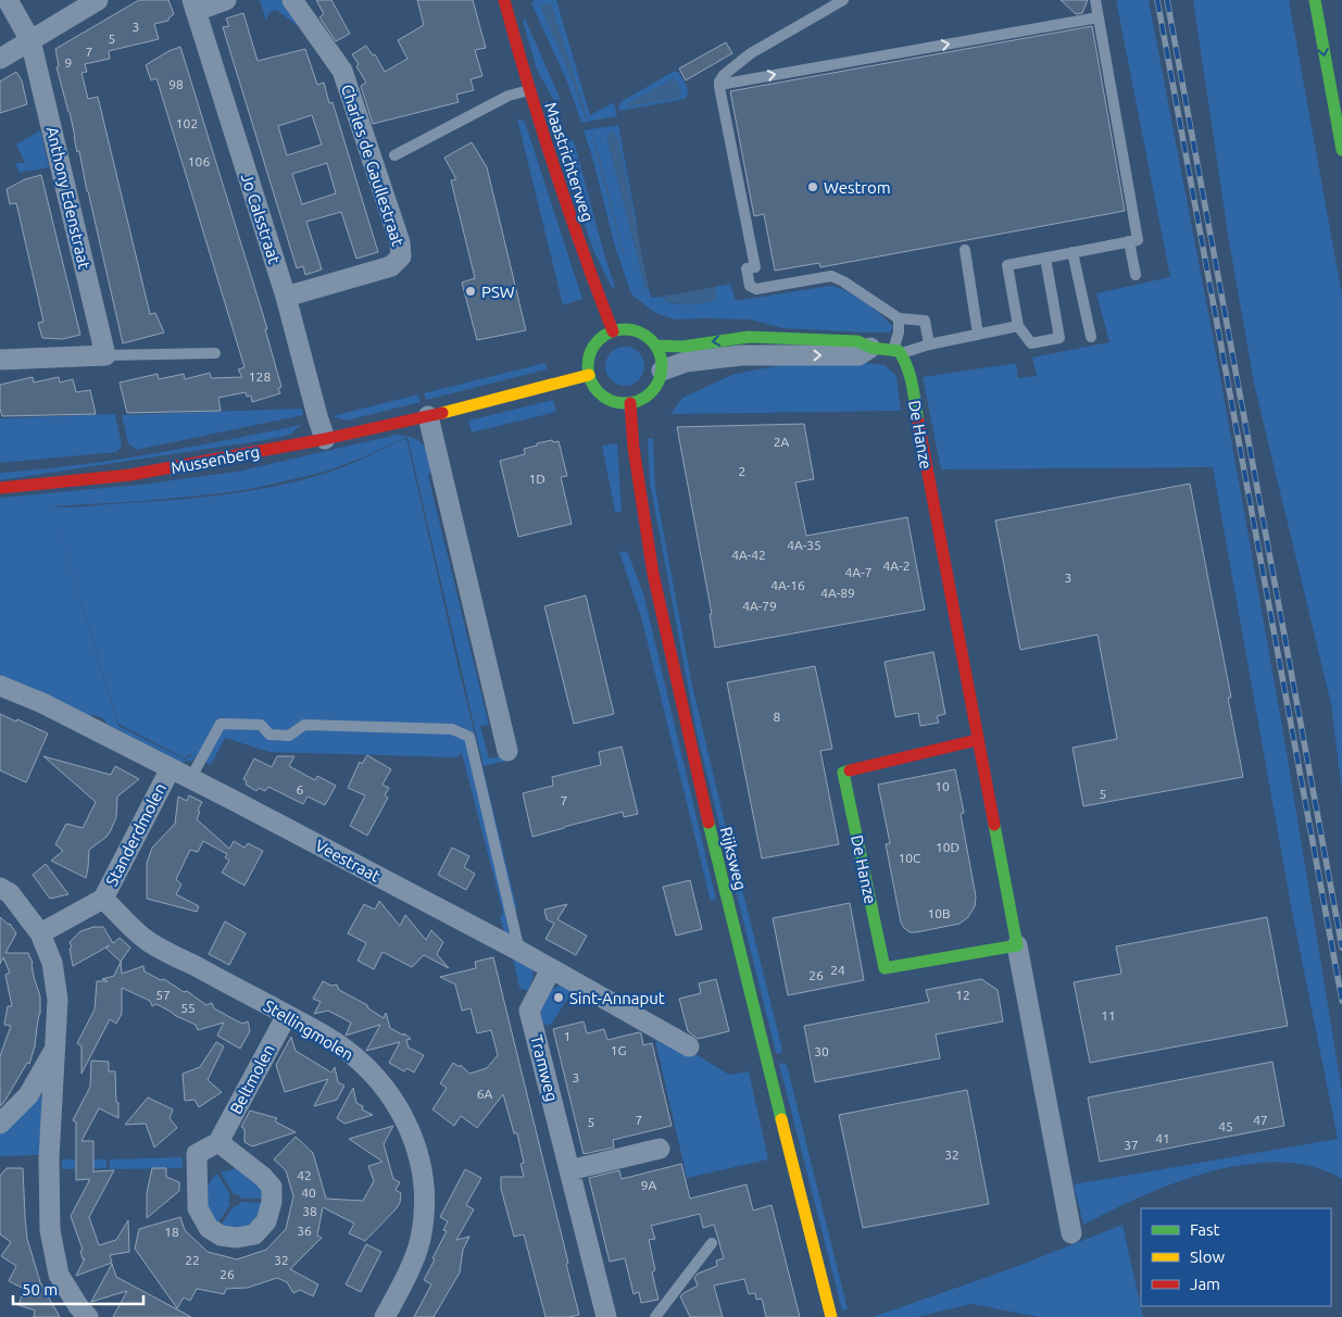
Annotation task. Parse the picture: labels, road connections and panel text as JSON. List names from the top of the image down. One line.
{"streets":{"main road":["Maastrichterweg","De Hanze","Mussenberg","Rijksweg"],"street":["Charles de Gaullestraat","Anthony Edenstraat","Jo Calsstraat","Standerdmolen","Veestraat","Stellingmolen","Tramweg","Beltmolen"]},"crossings":[["Maastrichterweg","Mussenberg"],["Maastrichterweg","Rijksweg"],["Charles de Gaullestraat","Jo Calsstraat"],["Jo Calsstraat","Mussenberg"],["Mussenberg","Rijksweg"],["Standerdmolen","Veestraat"],["Standerdmolen","Stellingmolen"],["Veestraat","Tramweg"],["Stellingmolen","Beltmolen"]],"places":["Westrom","PSW","Sint-Annaput"],"house_numbers":["3","5","7","9","98","102","106","128","2A","2","1D","4A-35","4A-42","4A-2","4A-7","3","4A-16","4A-89","4A-79","8","10","6","5","7","10D","10C","10B","24","26","57","12","55","11","1","1G","30","3","6A","7","47","5","45","41","37","32","42","9A","40","38","36","18","22","32","26"],"legend":["Fast","Slow","Jam"],"scale_bar":"50 m"}
